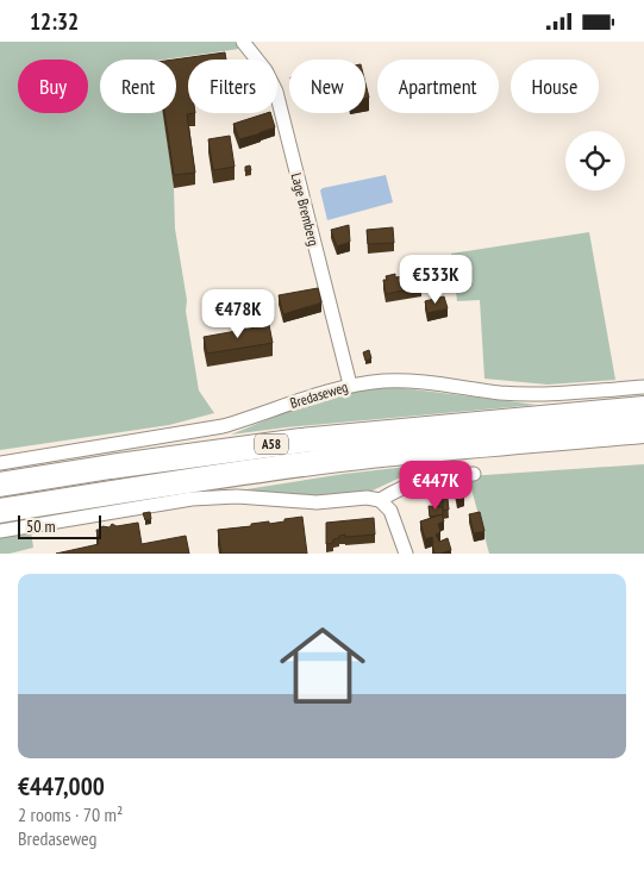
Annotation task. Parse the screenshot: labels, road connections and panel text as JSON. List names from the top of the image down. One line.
{"streets":{"highway":["A58"],"street":["Lage Bremberg","Bredaseweg"]},"crossings":[["Lage Bremberg","Bredaseweg"]],"scale_bar":"50 m","page":{"status":"12:32","chip":["Buy","Rent","Filters","New","Apartment","House"],"price":["€533K","€478K","€447K"],"scale":"50 m","list":[{"name":"€447,000","note":"2 rooms · 70 m² · Bredaseweg"}]}}
